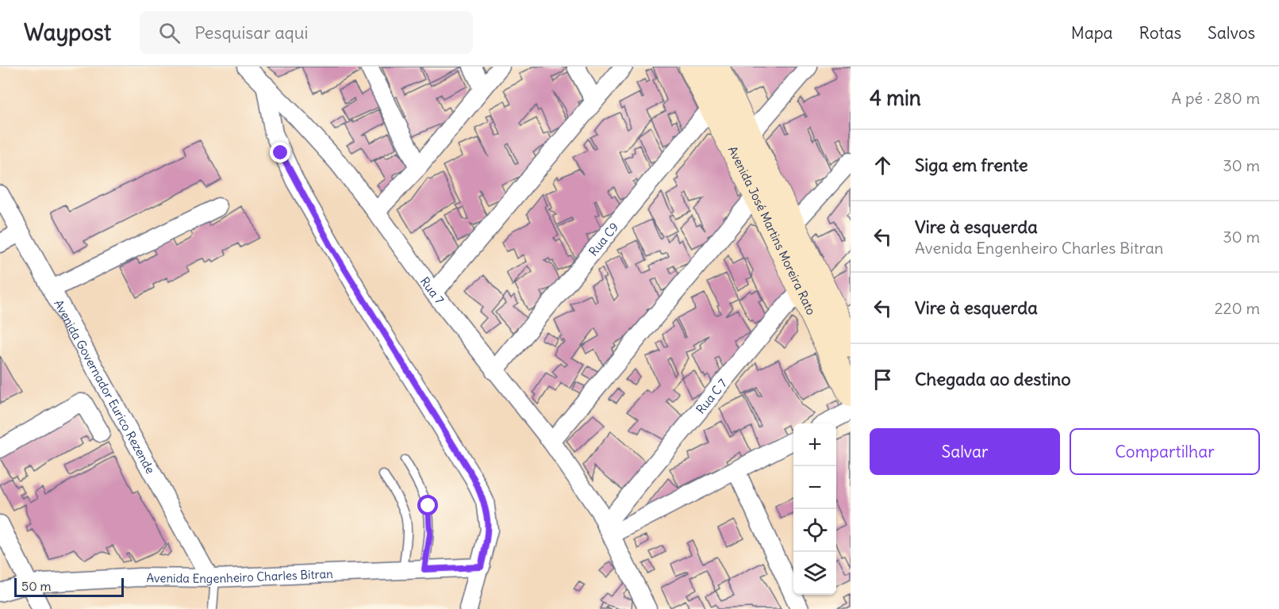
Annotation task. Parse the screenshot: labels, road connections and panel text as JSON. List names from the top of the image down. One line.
{"streets":{"street":["Avenida José Martins Moreira Rato","Rua C9","Rua 7","Avenida Governador Eurico Rezende","Rua C 7","Avenida Engenheiro Charles Bitran"]},"crossings":[["Avenida José Martins Moreira Rato","Rua C9"],["Avenida José Martins Moreira Rato","Rua C 7"],["Rua C9","Rua 7"],["Rua 7","Rua C 7"],["Avenida Governador Eurico Rezende","Avenida Engenheiro Charles Bitran"]],"scale_bar":"50 m","page":{"header":"Waypost","search":"Pesquisar aqui","nav":["Mapa","Rotas","Salvos"],"heading":["4 min","A pé · 280 m"],"list":[["Siga em frente","30 m"],["Vire à esquerda","Avenida Engenheiro Charles Bitran","30 m"],["Vire à esquerda","220 m"],"Chegada ao destino"],"buttons":["Salvar","Compartilhar"],"map_buttons":["+","−"],"scale":"50 m"}}
